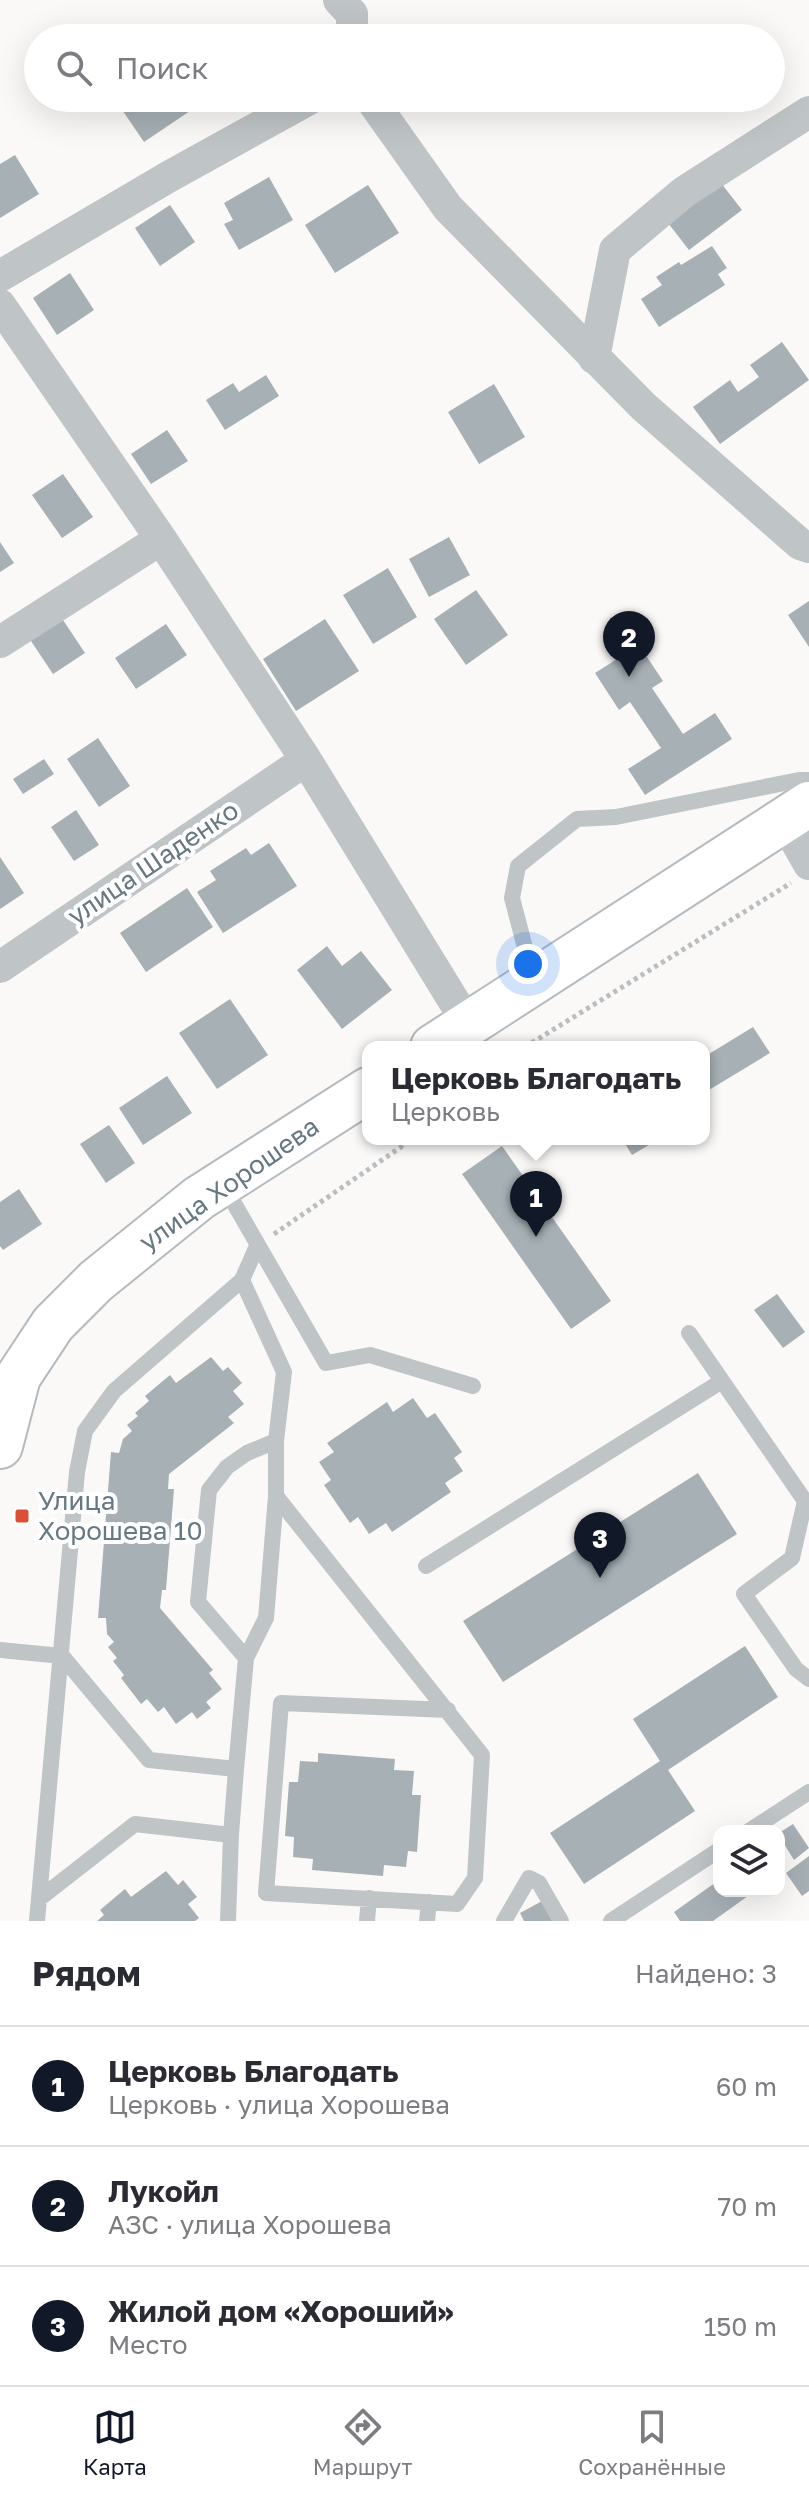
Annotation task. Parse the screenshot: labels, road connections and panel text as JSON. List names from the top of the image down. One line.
{"streets":{"main road":["улица Хорошева"],"street":["улица Шаденко"]},"places":{"transit":["Улица Хорошева 10"]},"page":{"search":"Поиск","pins":["2","1","3"],"popup":["Церковь Благодать","Церковь"],"heading":["Рядом","Найдено: 3"],"list":[{"mark":"1","name":"Церковь Благодать","note":"Церковь · улица Хорошева","value":"60 m"},{"mark":"2","name":"Лукойл","note":"АЗС · улица Хорошева","value":"70 m"},{"mark":"3","name":"Жилой дом «Хороший»","note":"Место","value":"150 m"}],"nav":["Карта","Маршрут","Сохранённые"]}}
